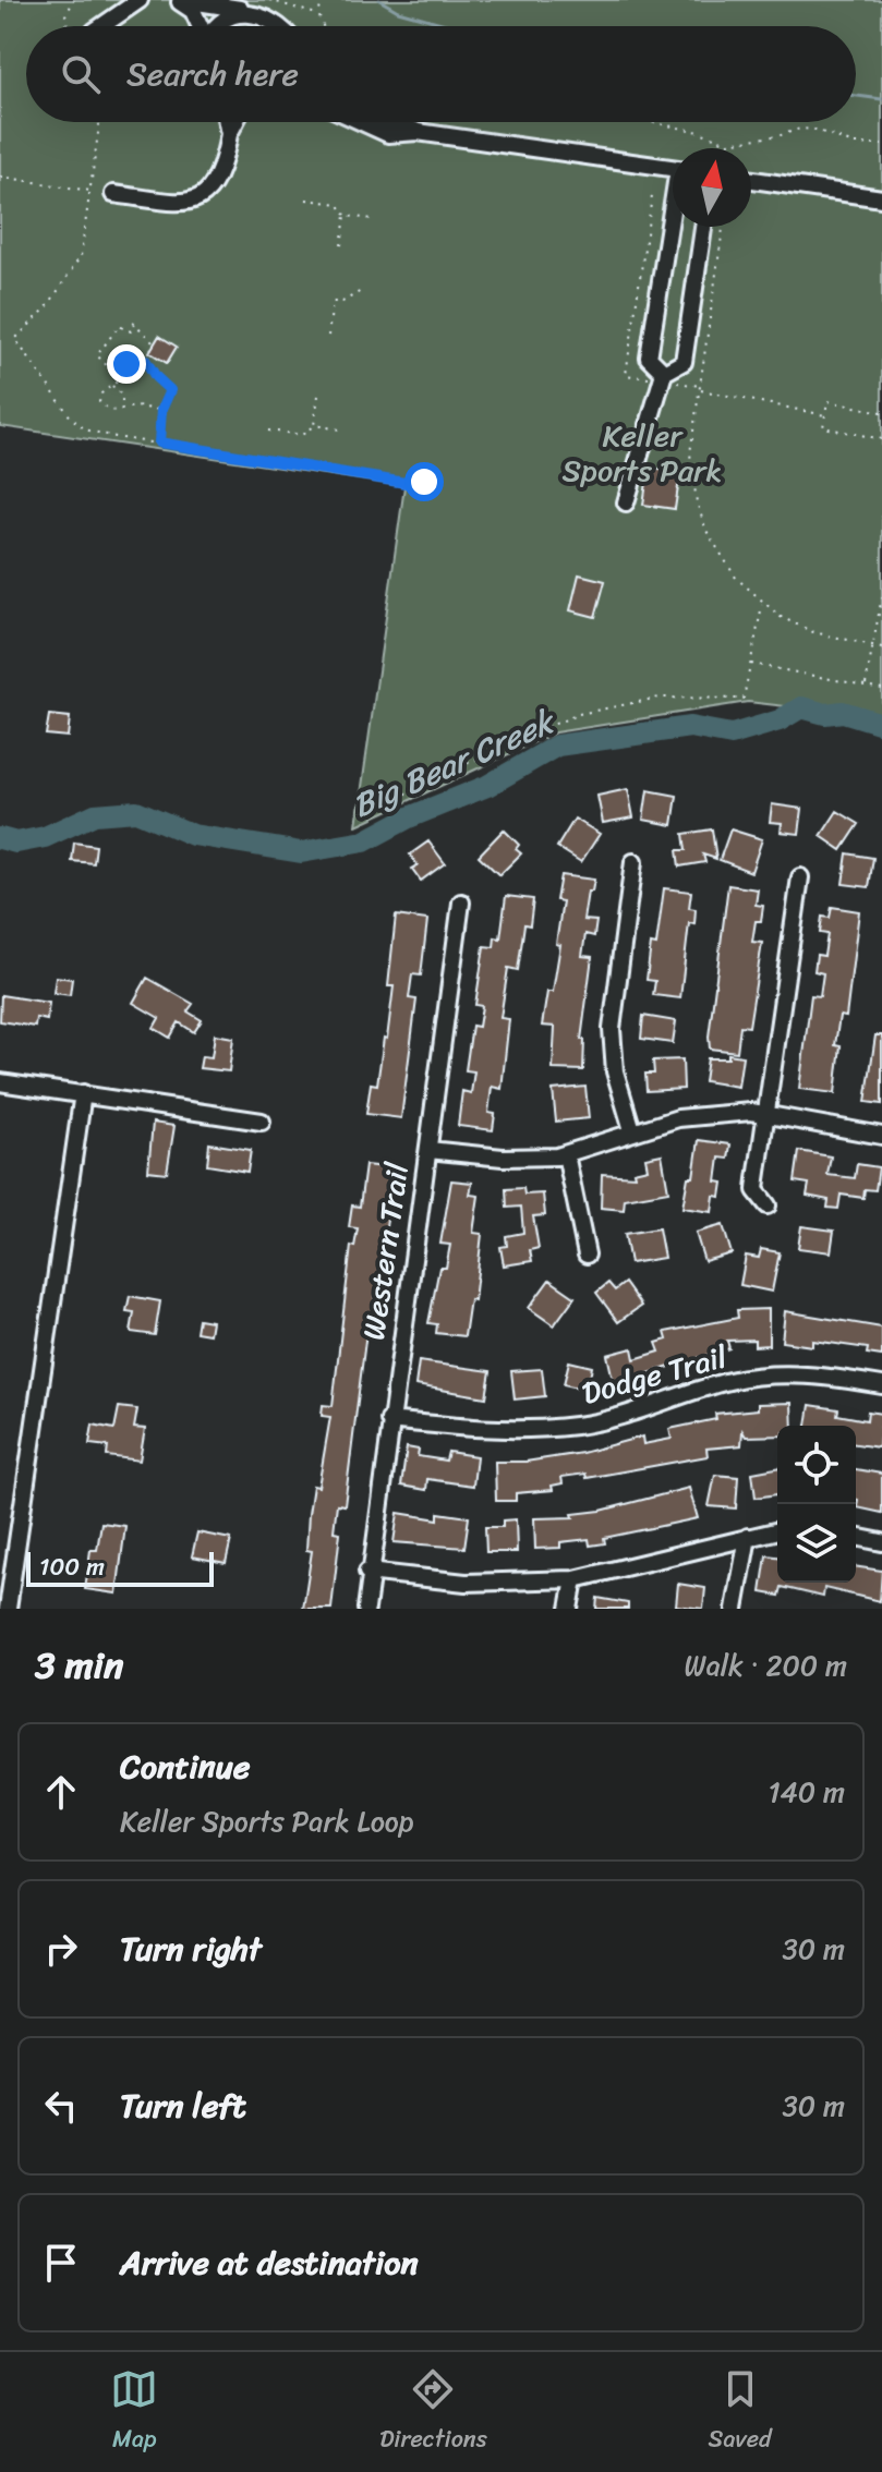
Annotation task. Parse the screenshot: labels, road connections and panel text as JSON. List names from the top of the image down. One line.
{"streets":{"street":["Western Trail","Dodge Trail"]},"crossings":[["Western Trail","Dodge Trail"]],"water":["Big Bear Creek"],"parks":["Keller Sports Park"],"scale_bar":"100 m","north":"top","page":{"search":"Search here","scale":"100 m","heading":["3 min","Walk · 200 m"],"list":[["Continue","Keller Sports Park Loop","140 m"],["Turn right","30 m"],["Turn left","30 m"],"Arrive at destination"],"nav":["Map","Directions","Saved"]}}
